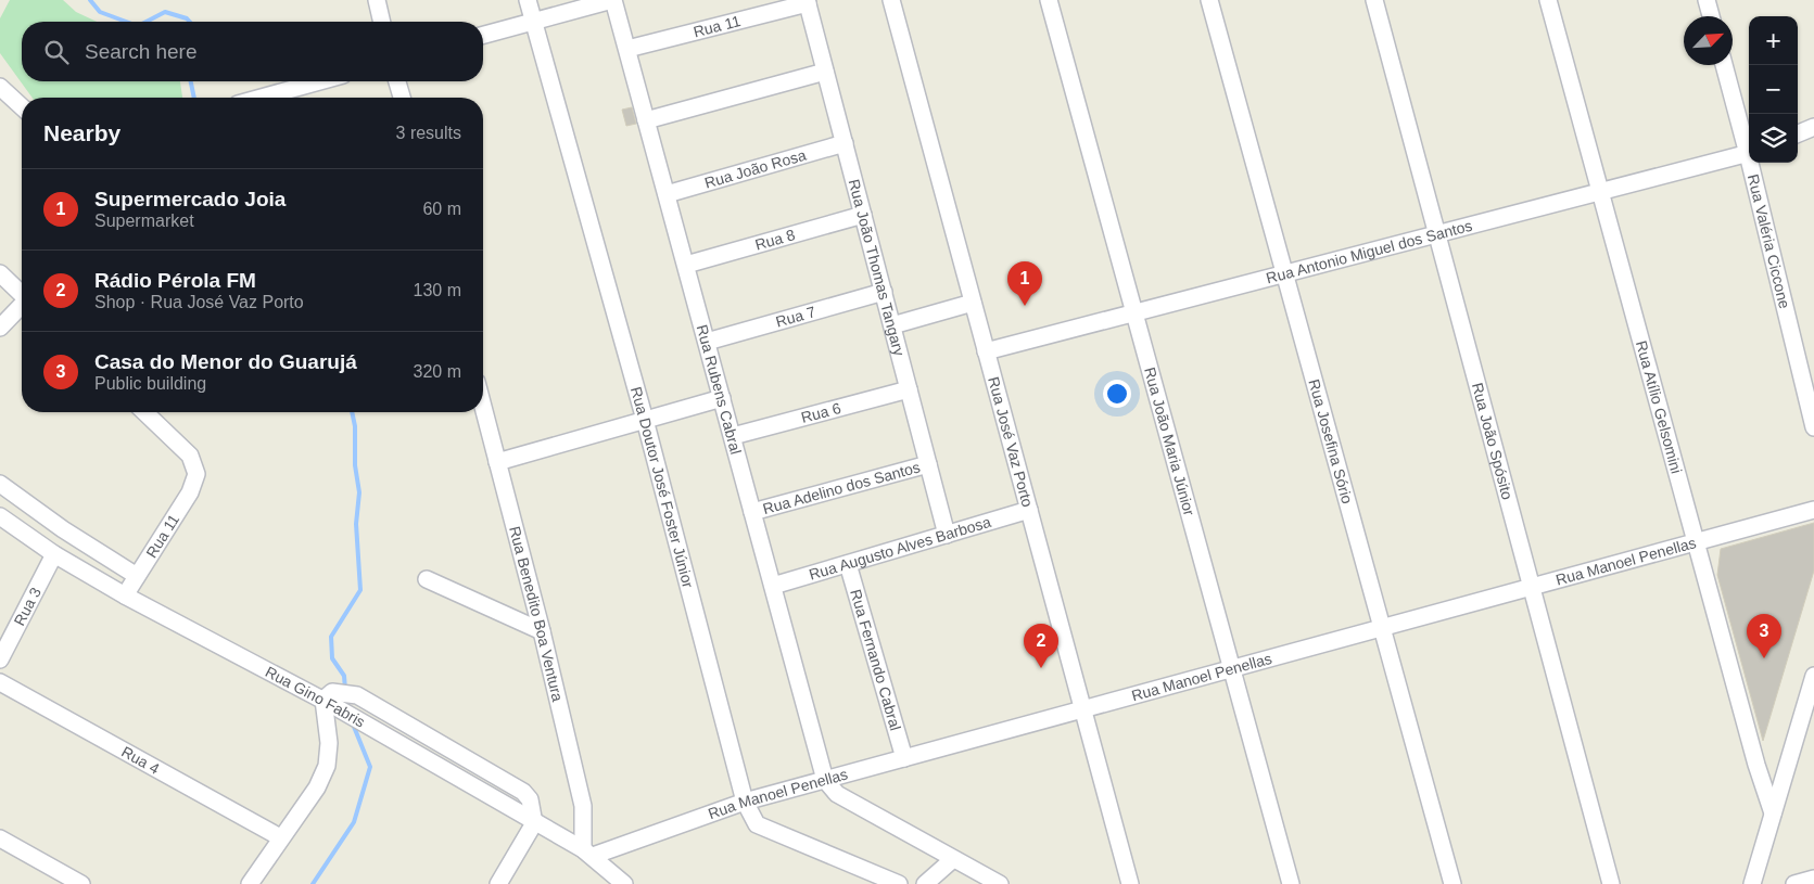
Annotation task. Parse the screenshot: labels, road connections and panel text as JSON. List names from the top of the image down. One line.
{"streets":{"street":["Rua 11","Rua João Rosa","Rua 8","Rua Valéria Ciccone","Rua Antonio Miguel dos Santos","Rua João Thomas Tangary","Rua 7","Rua Rubens Cabral","Rua Atílio Gelsomini","Rua 6","Rua José Vaz Porto","Rua João Maria Júnior","Rua Josefina Sório","Rua João Spósito","Rua Doutor José Foster Júnior","Rua Adelino dos Santos","Rua Augusto Alves Barbosa","Rua Manoel Penellas","Rua 3","Rua Benedito Boa Ventura","Rua Fernando Cabral","Rua Gino Fabris","Rua 4"]},"crossings":[["Rua 11","Rua João Thomas Tangary"],["Rua 11","Rua Rubens Cabral"],["Rua 11","Rua Gino Fabris"],["Rua João Rosa","Rua João Thomas Tangary"],["Rua João Rosa","Rua Rubens Cabral"],["Rua 8","Rua João Thomas Tangary"],["Rua 8","Rua Rubens Cabral"],["Rua Antonio Miguel dos Santos","Rua Atílio Gelsomini"],["Rua Antonio Miguel dos Santos","Rua José Vaz Porto"],["Rua Antonio Miguel dos Santos","Rua João Maria Júnior"],["Rua Antonio Miguel dos Santos","Rua Josefina Sório"],["Rua Antonio Miguel dos Santos","Rua João Spósito"],["Rua João Thomas Tangary","Rua 7"],["Rua João Thomas Tangary","Rua 6"],["Rua João Thomas Tangary","Rua Adelino dos Santos"],["Rua João Thomas Tangary","Rua Augusto Alves Barbosa"],["Rua 7","Rua Rubens Cabral"],["Rua Rubens Cabral","Rua 6"],["Rua Rubens Cabral","Rua Adelino dos Santos"],["Rua Rubens Cabral","Rua Augusto Alves Barbosa"],["Rua Rubens Cabral","Rua Manoel Penellas"],["Rua Atílio Gelsomini","Rua Manoel Penellas"],["Rua José Vaz Porto","Rua Augusto Alves Barbosa"],["Rua José Vaz Porto","Rua Manoel Penellas"],["Rua João Maria Júnior","Rua Manoel Penellas"],["Rua Josefina Sório","Rua Manoel Penellas"],["Rua João Spósito","Rua Manoel Penellas"],["Rua Doutor José Foster Júnior","Rua Manoel Penellas"],["Rua Augusto Alves Barbosa","Rua Fernando Cabral"],["Rua Manoel Penellas","Rua Benedito Boa Ventura"],["Rua Manoel Penellas","Rua Fernando Cabral"],["Rua Manoel Penellas","Rua Gino Fabris"],["Rua 3","Rua Gino Fabris"],["Rua Benedito Boa Ventura","Rua Gino Fabris"]],"north":"top right","page":{"map_buttons":["+","−"],"search":"Search here","heading":["Nearby","3 results"],"list":[{"mark":"1","name":"Supermercado Joia","note":"Supermarket","value":"60 m"},{"mark":"2","name":"Rádio Pérola FM","note":"Shop · Rua José Vaz Porto","value":"130 m"},{"mark":"3","name":"Casa do Menor do Guarujá","note":"Public building","value":"320 m"}],"pins":["1","3","2"]}}
